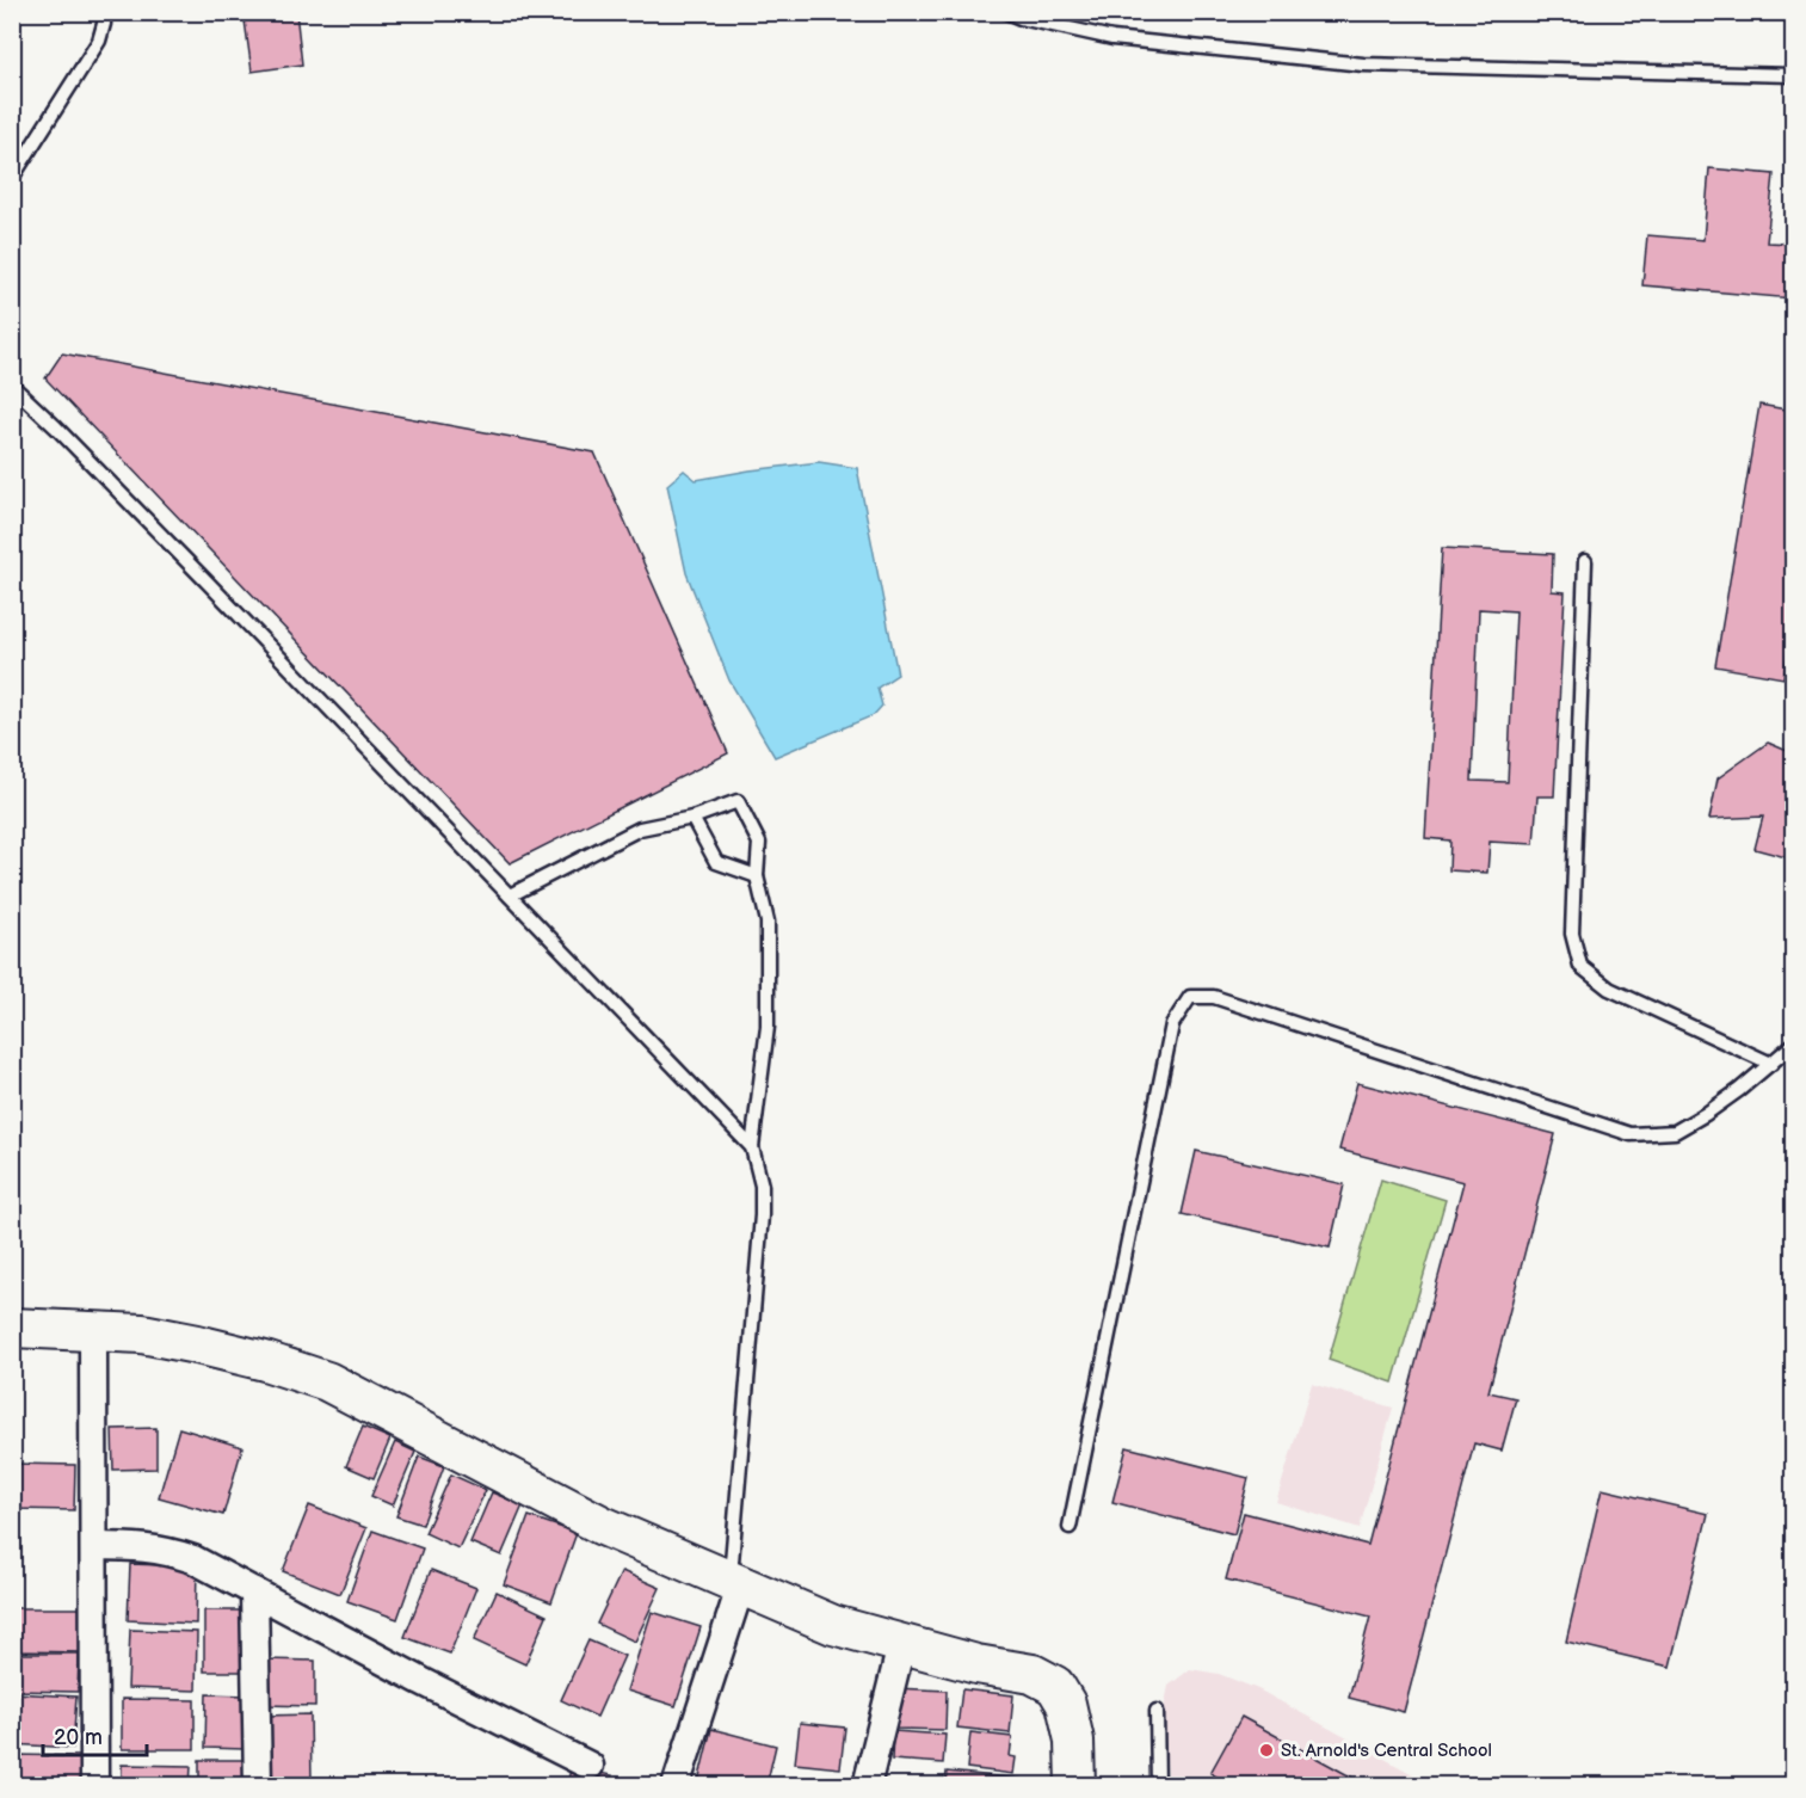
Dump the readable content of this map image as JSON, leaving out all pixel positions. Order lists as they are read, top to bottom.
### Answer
{
  "places": ["St. Arnold's Central School"],
  "scale_bar": "20 m"
}
